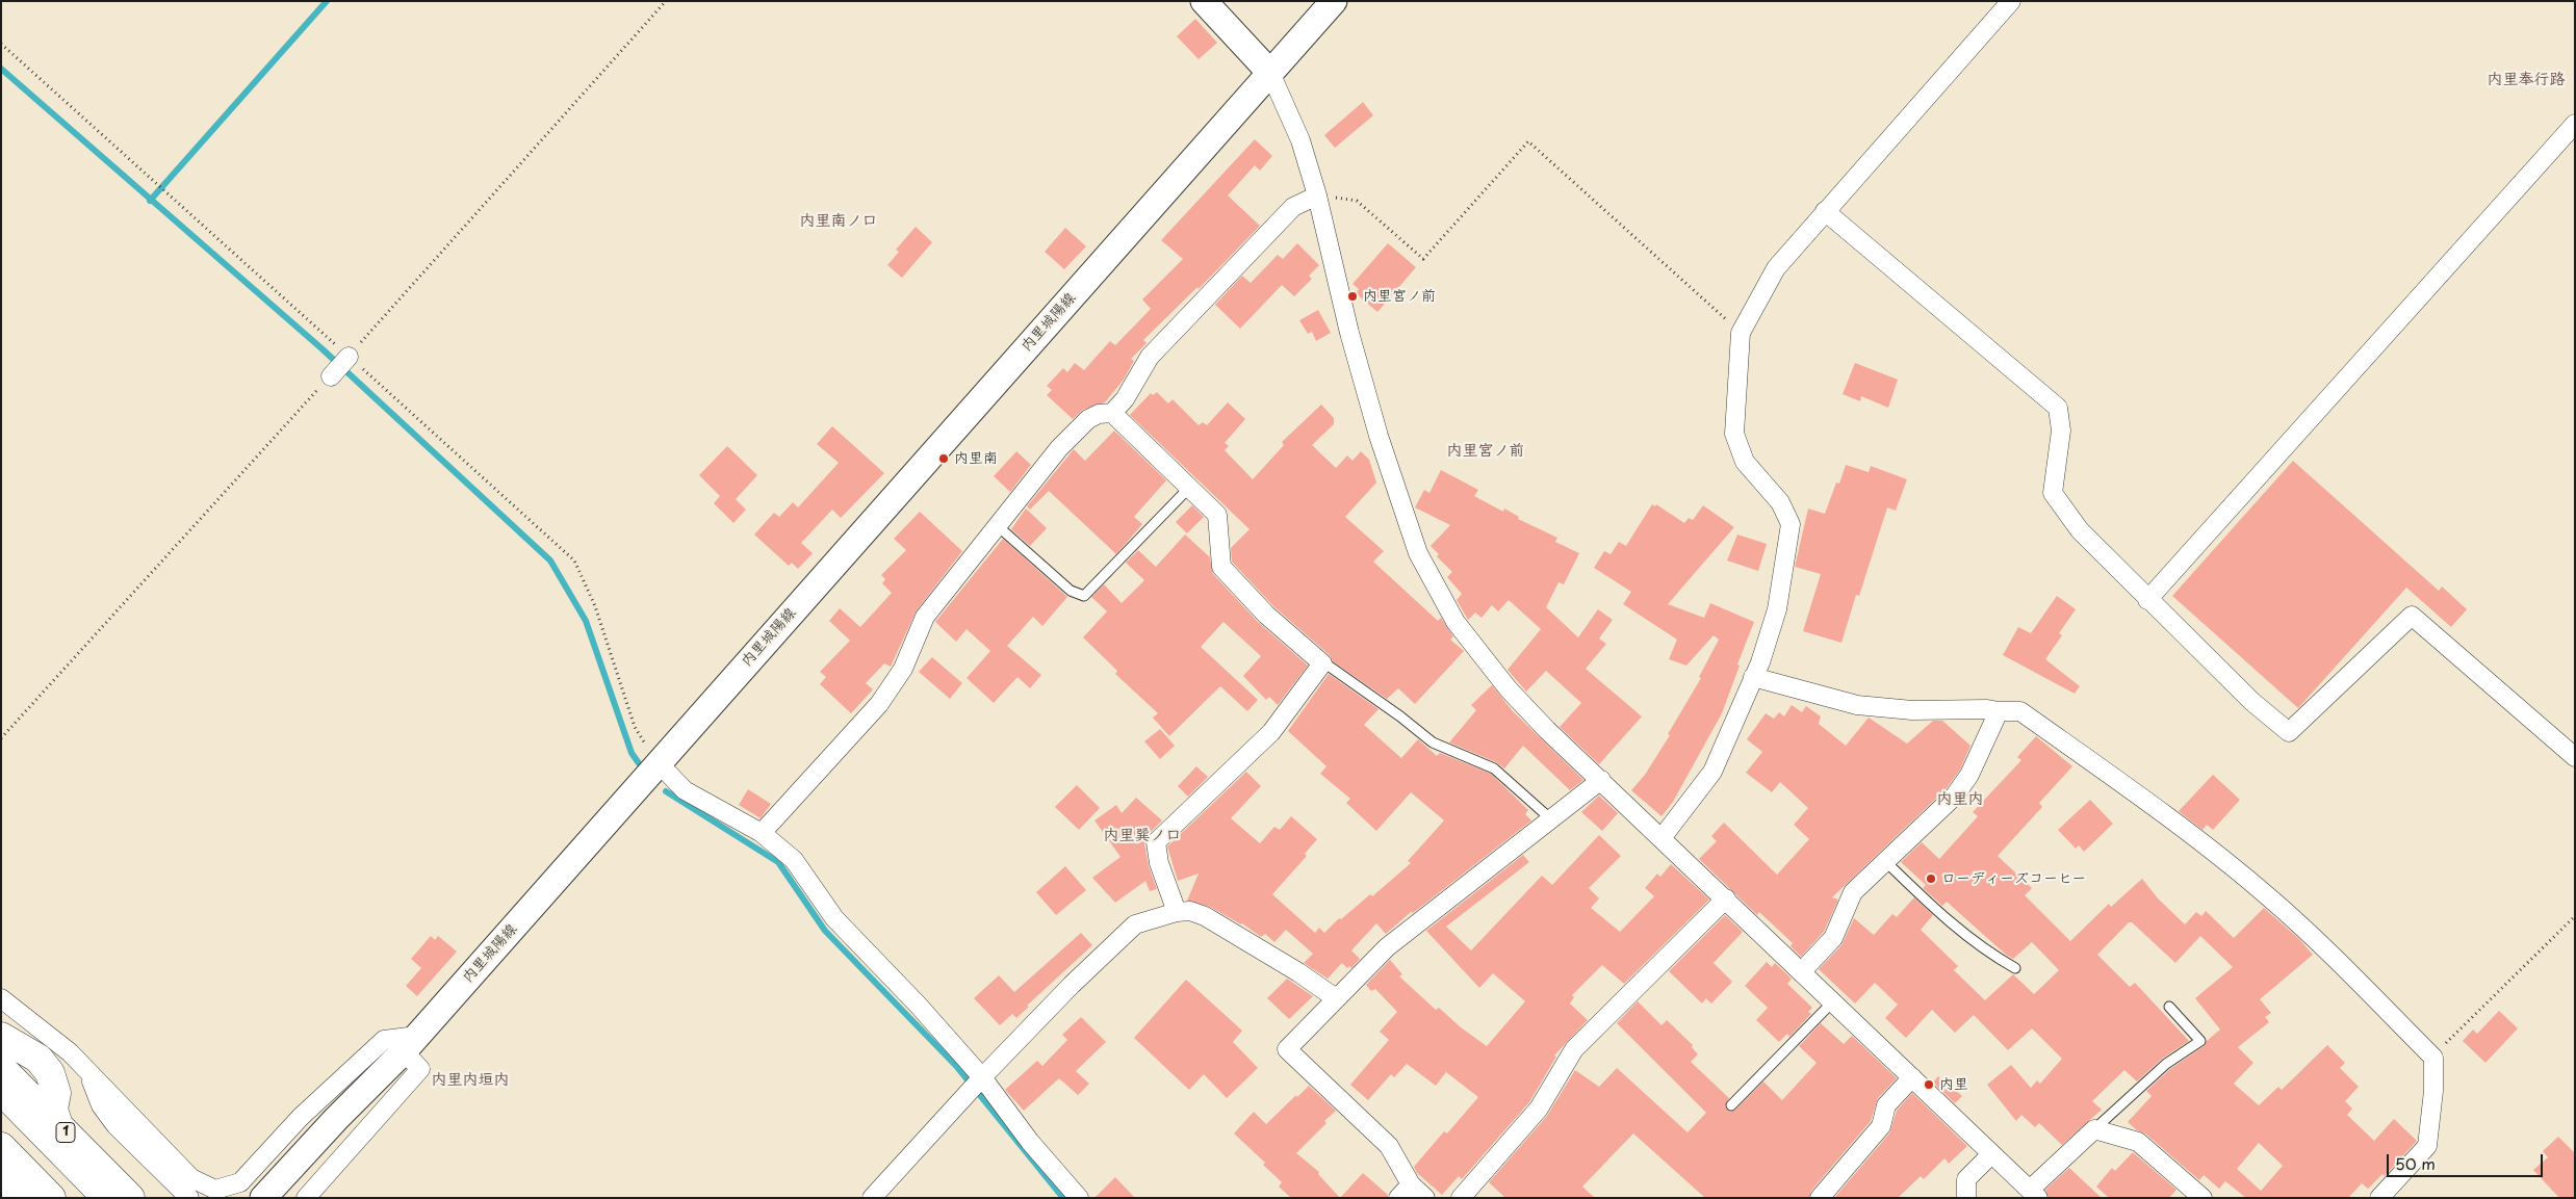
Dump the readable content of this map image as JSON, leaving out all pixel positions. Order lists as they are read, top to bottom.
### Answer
{
  "streets": {
    "highway": ["1"],
    "main road": ["内里城陽線"]
  },
  "districts": [
    "内里奉行路",
    "内里南ノ口",
    "内里宮ノ前",
    "内里内",
    "内里巽ノ口",
    "内里内垣内"
  ],
  "places": [
    "内里宮ノ前",
    "内里南",
    "ローディーズコーヒー",
    "内里"
  ],
  "scale_bar": "50 m"
}
